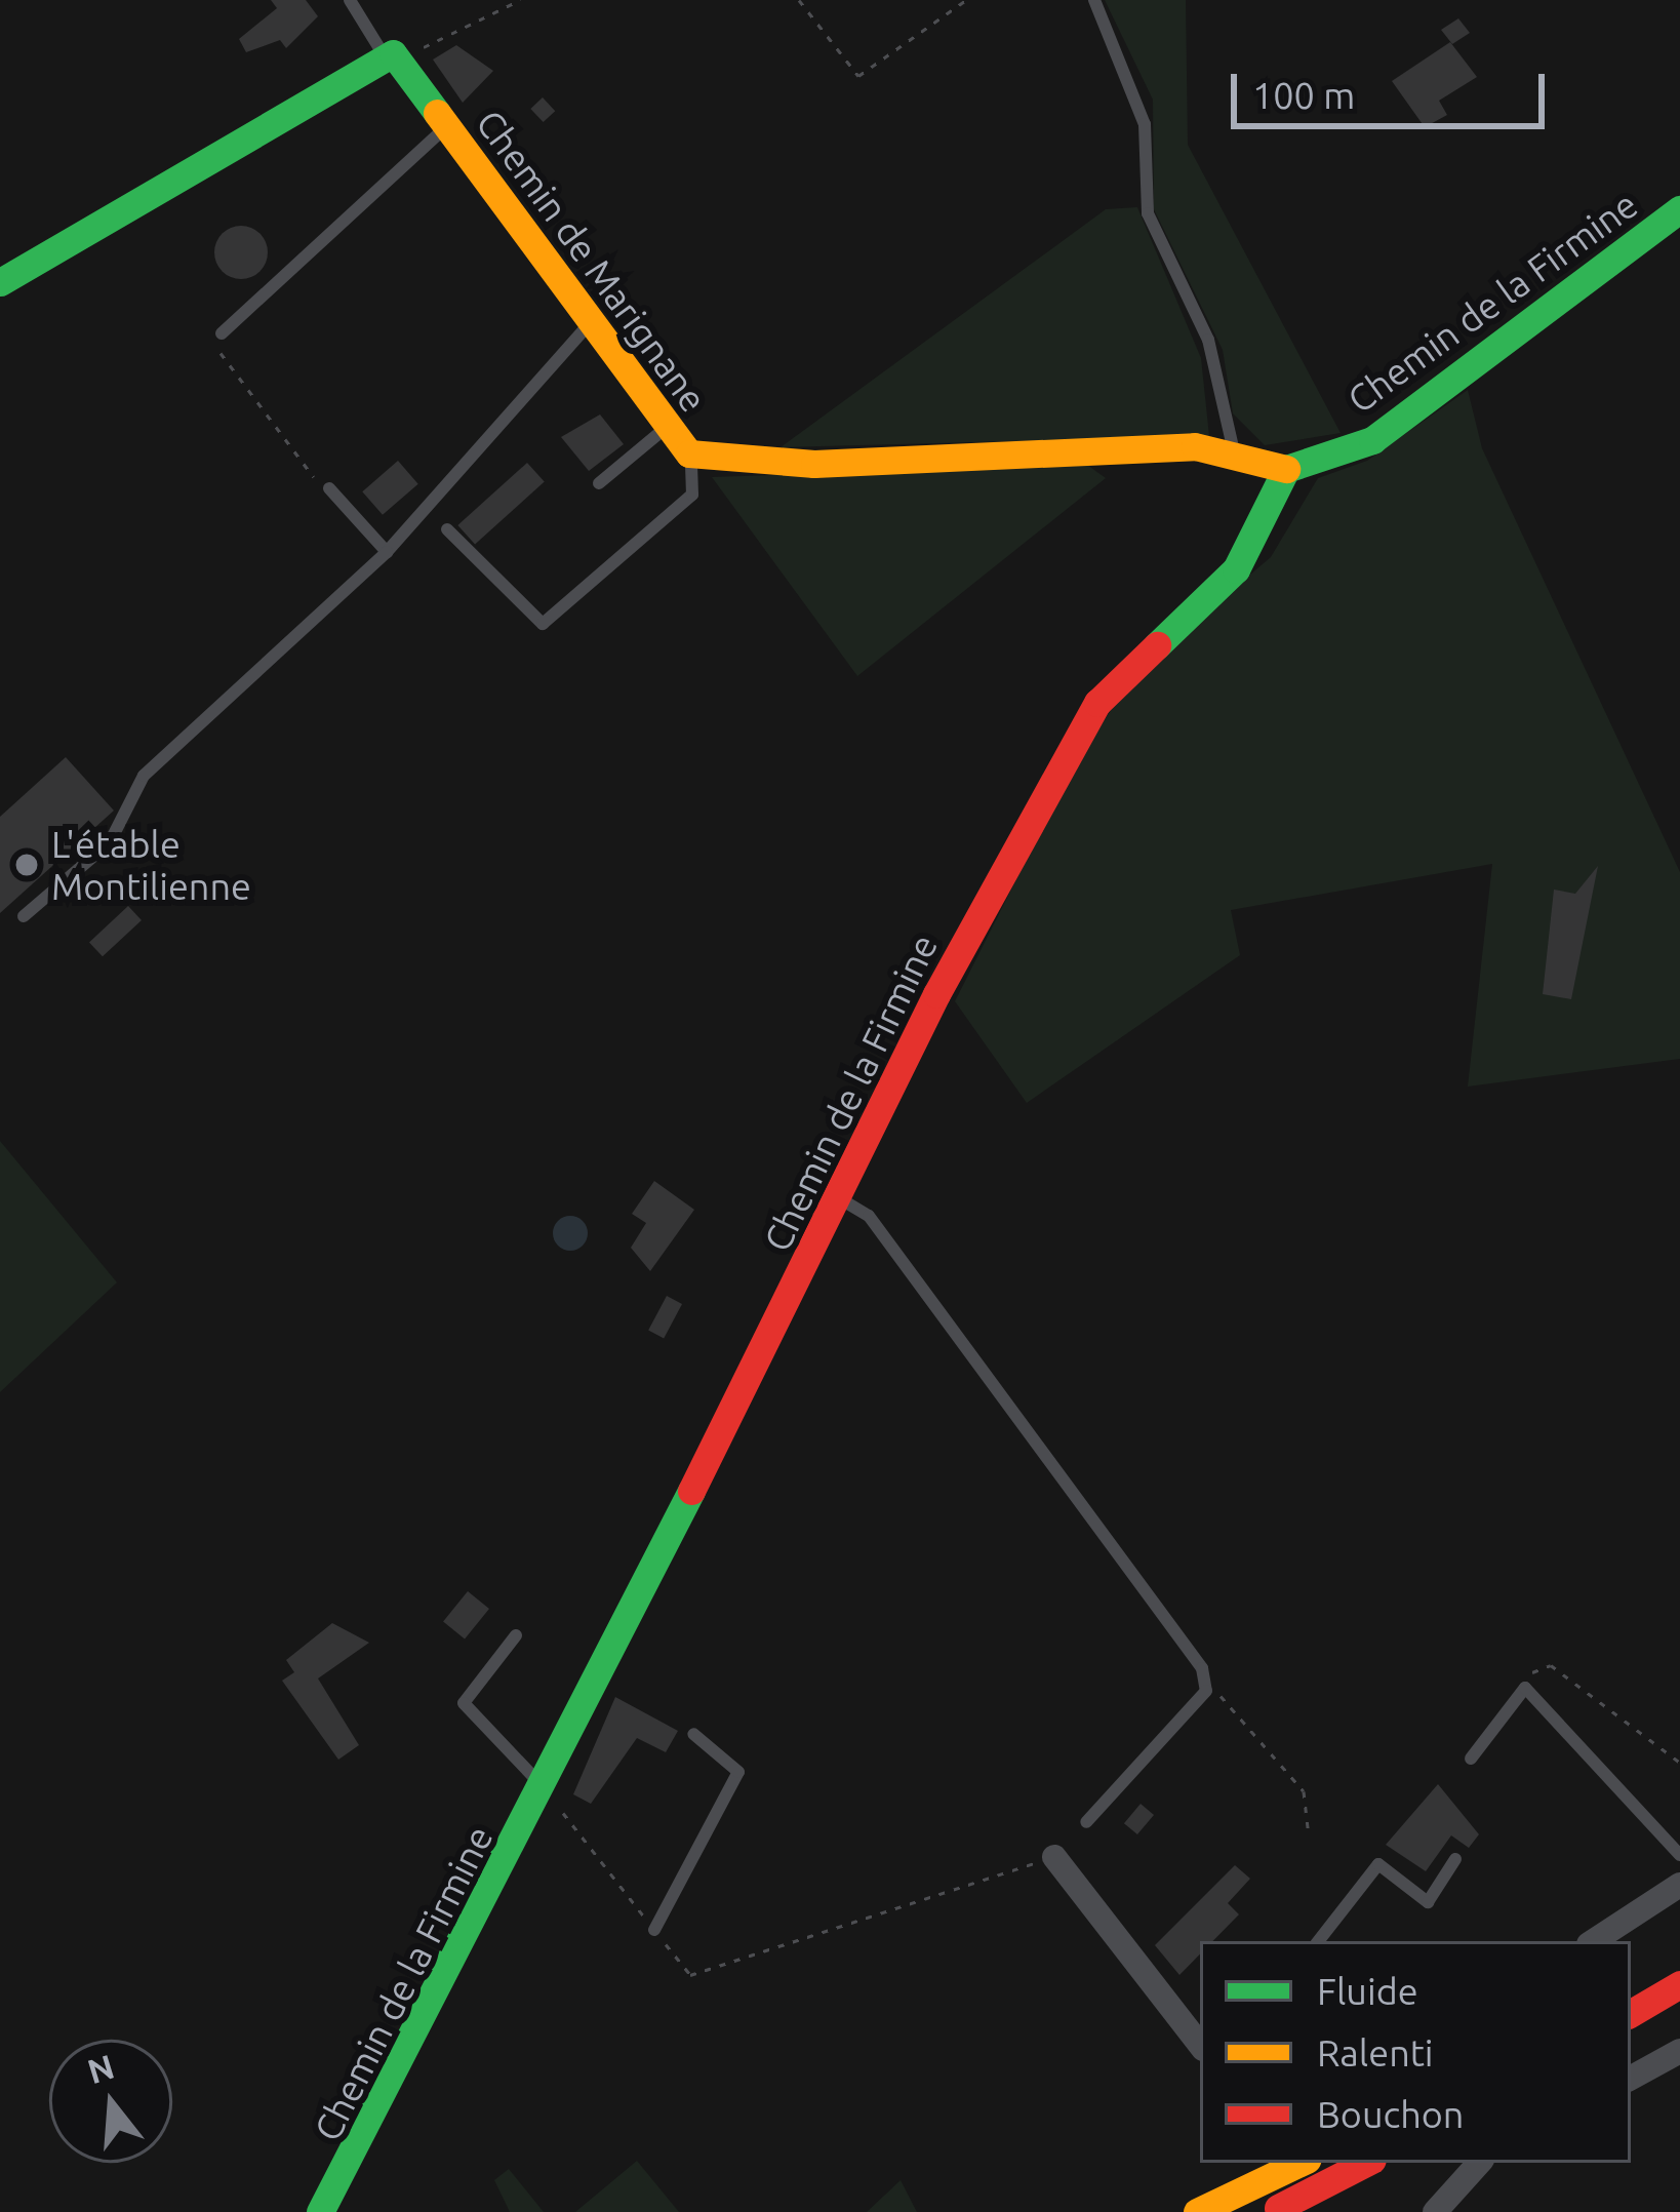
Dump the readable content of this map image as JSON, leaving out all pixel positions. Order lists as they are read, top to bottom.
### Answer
{
  "streets": {
    "main road": ["Chemin de Marignane", "Chemin de la Firmine"]
  },
  "crossings": [
    ["Chemin de Marignane", "Chemin de la Firmine"]
  ],
  "places": ["L'étable Montilienne"],
  "legend": ["Fluide", "Ralenti", "Bouchon"],
  "scale_bar": "100 m",
  "north": "top"
}
